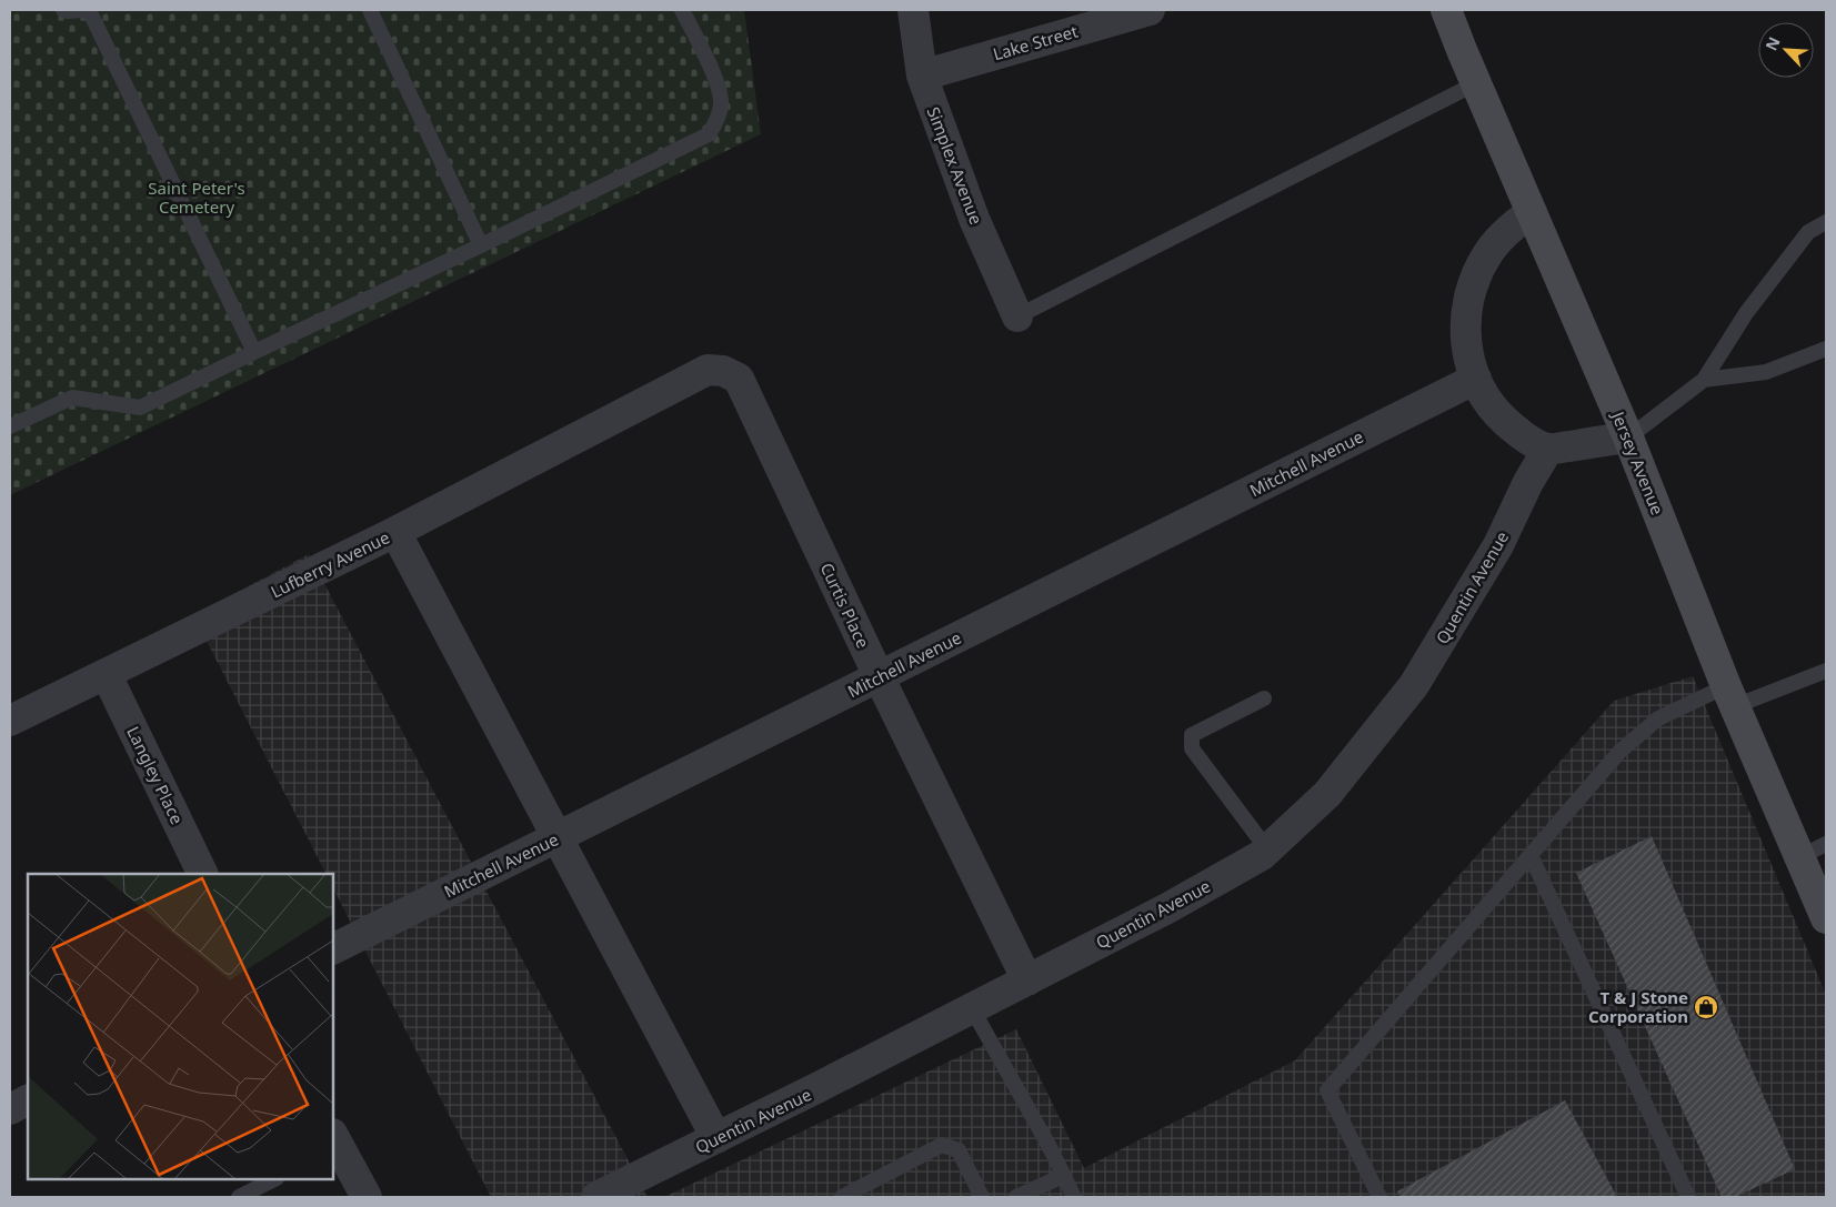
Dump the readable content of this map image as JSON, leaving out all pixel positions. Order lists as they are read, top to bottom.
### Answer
{
  "streets": {
    "street": [
      "Lake Street",
      "Simplex Avenue",
      "Mitchell Avenue",
      "Jersey Avenue",
      "Lufberry Avenue",
      "Quentin Avenue",
      "Curtis Place",
      "Langley Place"
    ]
  },
  "crossings": [
    ["Lake Street", "Simplex Avenue"],
    ["Mitchell Avenue", "Curtis Place"],
    ["Lufberry Avenue", "Curtis Place"],
    ["Lufberry Avenue", "Langley Place"],
    ["Quentin Avenue", "Curtis Place"]
  ],
  "parks": ["Saint Peter's Cemetery"],
  "places": {
    "shop": ["T & J Stone Corporation"]
  },
  "north": "top left"
}
